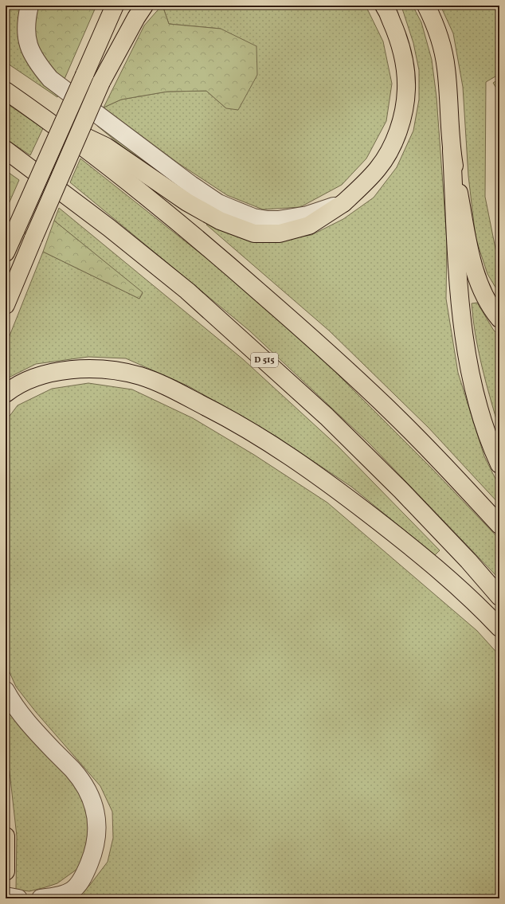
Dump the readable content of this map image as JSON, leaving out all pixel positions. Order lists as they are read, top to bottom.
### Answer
{
  "streets": {
    "main road": ["D 515"]
  }
}
